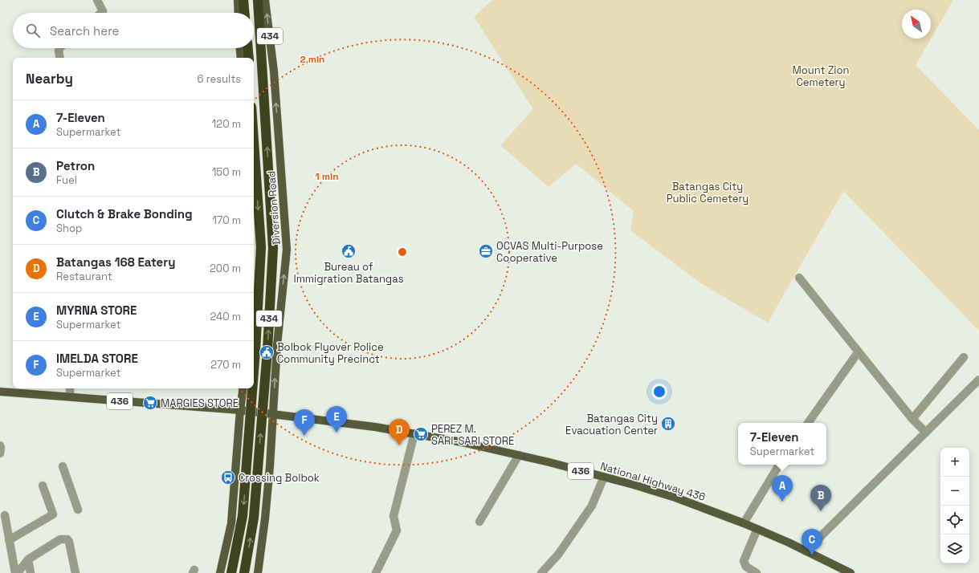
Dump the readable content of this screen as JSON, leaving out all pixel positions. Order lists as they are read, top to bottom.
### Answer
{
  "streets": {
    "highway": ["434"],
    "main road": ["Diversion Road", "436", "National Highway 436"]
  },
  "crossings": [
    ["434", "Diversion Road"],
    ["434", "National Highway 436"],
    ["Diversion Road", "National Highway 436"]
  ],
  "one_way": ["Diversion Road"],
  "parks": ["Mount Zion Cemetery", "Batangas City Public Cemetery"],
  "places": {
    "public building": ["Bureau of Immigration Batangas", "Bolbok Flyover Police Community Precinct"],
    "office": ["OCVAS Multi-Purpose Cooperative"],
    "supermarket": ["MARGIES STORE", "PEREZ M. SARI-SARI STORE"],
    "building": ["Batangas City Evacuation Center"],
    "bus stop": ["Crossing Bolbok"]
  },
  "north": "top left",
  "page": {
    "search": "Search here",
    "heading": ["Nearby", "6 results"],
    "list": [
      {
        "mark": "A",
        "name": "7-Eleven",
        "note": "Supermarket",
        "value": "120 m"
      },
      {
        "mark": "B",
        "name": "Petron",
        "note": "Fuel",
        "value": "150 m"
      },
      {
        "mark": "C",
        "name": "Clutch & Brake Bonding",
        "note": "Shop",
        "value": "170 m"
      },
      {
        "mark": "D",
        "name": "Batangas 168 Eatery",
        "note": "Restaurant",
        "value": "200 m"
      },
      {
        "mark": "E",
        "name": "MYRNA STORE",
        "note": "Supermarket",
        "value": "240 m"
      },
      {
        "mark": "F",
        "name": "IMELDA STORE",
        "note": "Supermarket",
        "value": "270 m"
      }
    ],
    "pins": [
      "E",
      "F",
      "D",
      "A",
      "B",
      "C"
    ],
    "popup": ["7-Eleven", "Supermarket"],
    "map_buttons": ["+", "−"]
  },
  "rings": ["2 min", "1 min"]
}
